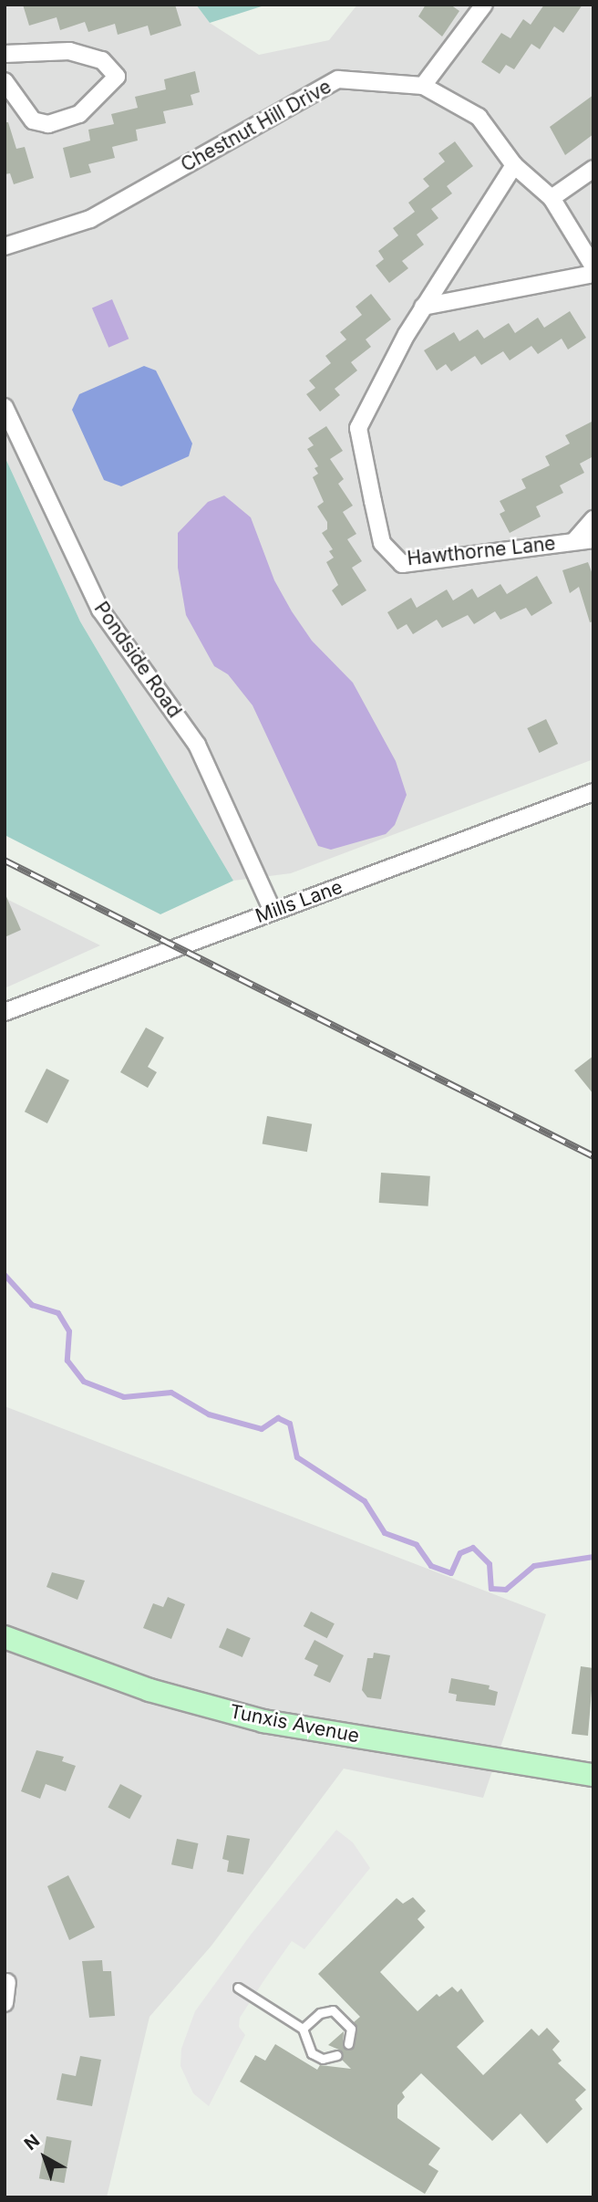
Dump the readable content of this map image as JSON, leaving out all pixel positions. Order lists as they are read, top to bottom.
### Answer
{
  "streets": {
    "main road": ["Tunxis Avenue"],
    "street": [
      "Chestnut Hill Drive",
      "Hawthorne Lane",
      "Pondside Road",
      "Mills Lane"
    ]
  },
  "crossings": [
    ["Chestnut Hill Drive", "Hawthorne Lane"],
    ["Pondside Road", "Mills Lane"]
  ],
  "north": "top left"
}
